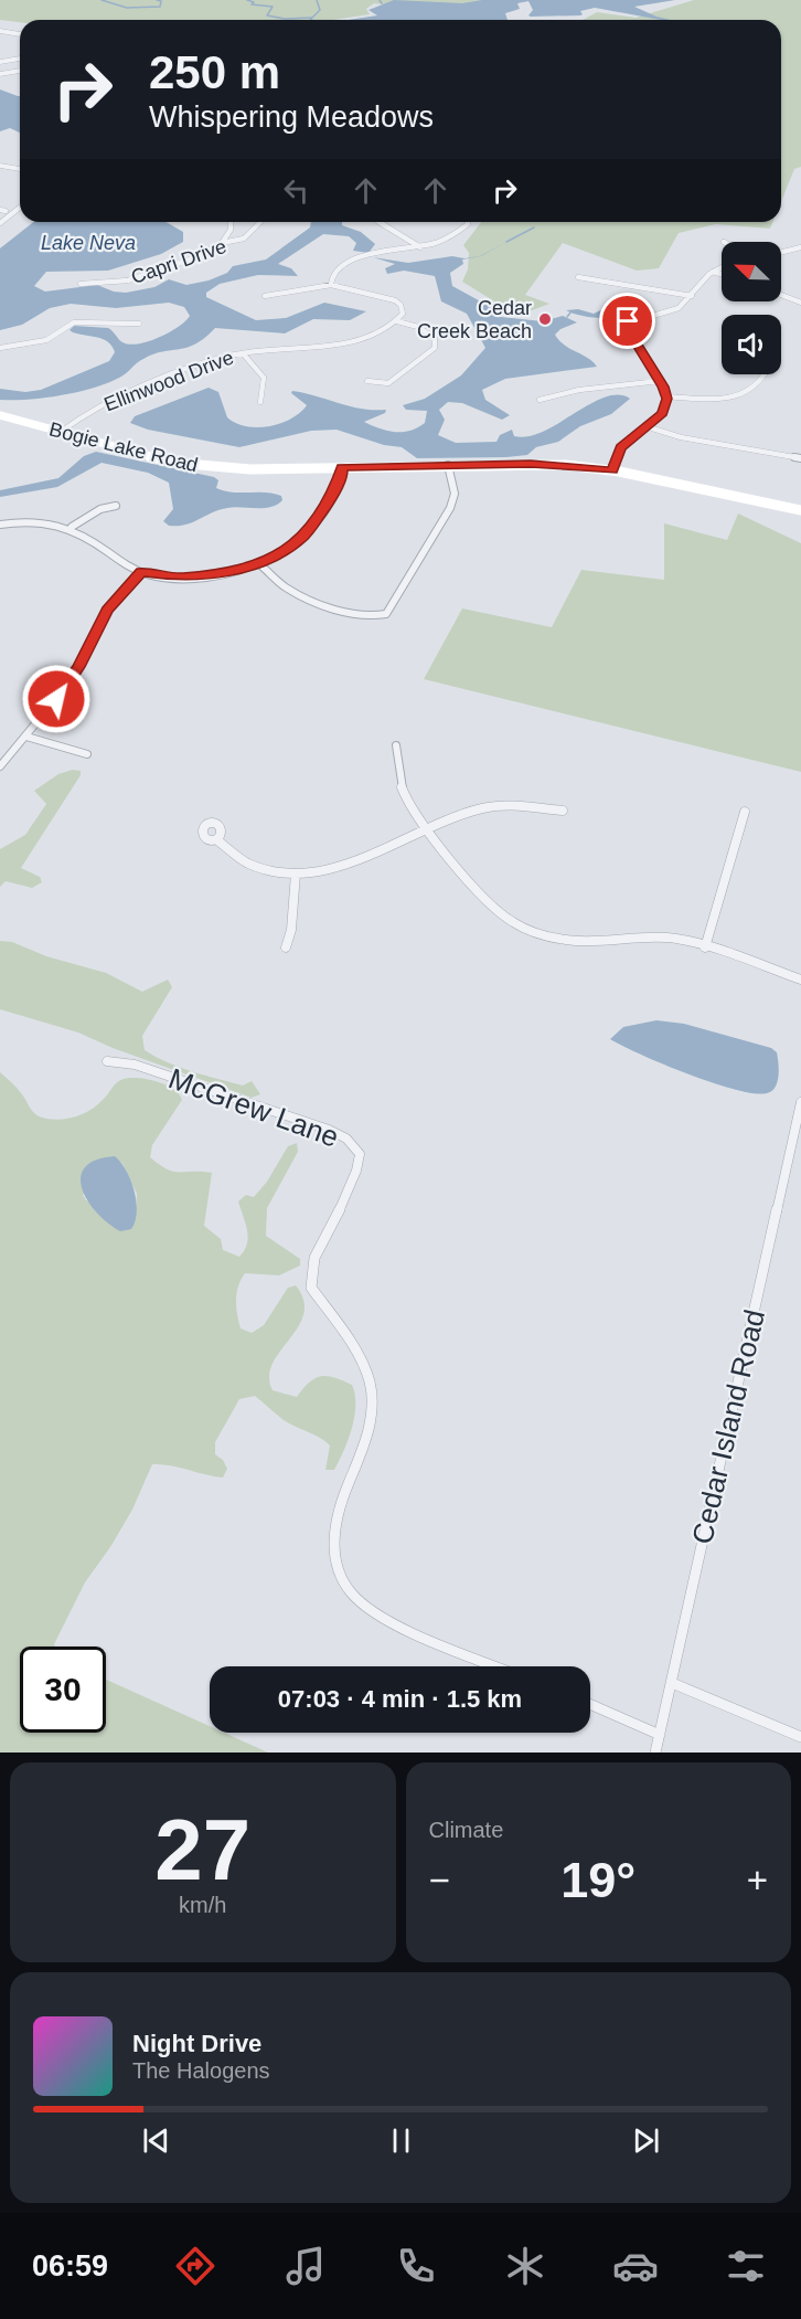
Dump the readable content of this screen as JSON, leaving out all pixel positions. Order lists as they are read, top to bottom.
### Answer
{
  "streets": {
    "main road": ["Bogie Lake Road"],
    "street": [
      "Capri Drive",
      "Ellinwood Drive",
      "McGrew Lane",
      "Cedar Island Road"
    ]
  },
  "crossings": [
    ["Ellinwood Drive", "Bogie Lake Road"]
  ],
  "water": ["Lake Neva"],
  "places": ["Cedar Creek Beach"],
  "north": "top left",
  "page": {
    "turn": ["250 m", "Whispering Meadows"],
    "limit": "30",
    "trip": "07:03 · 4 min · 1.5 km",
    "tile": [
      ["27", "km/h"],
      "Climate"
    ],
    "heat": ["−", "19°", "+"],
    "song": ["Night Drive", "The Halogens"],
    "tabs": "06:59"
  }
}
